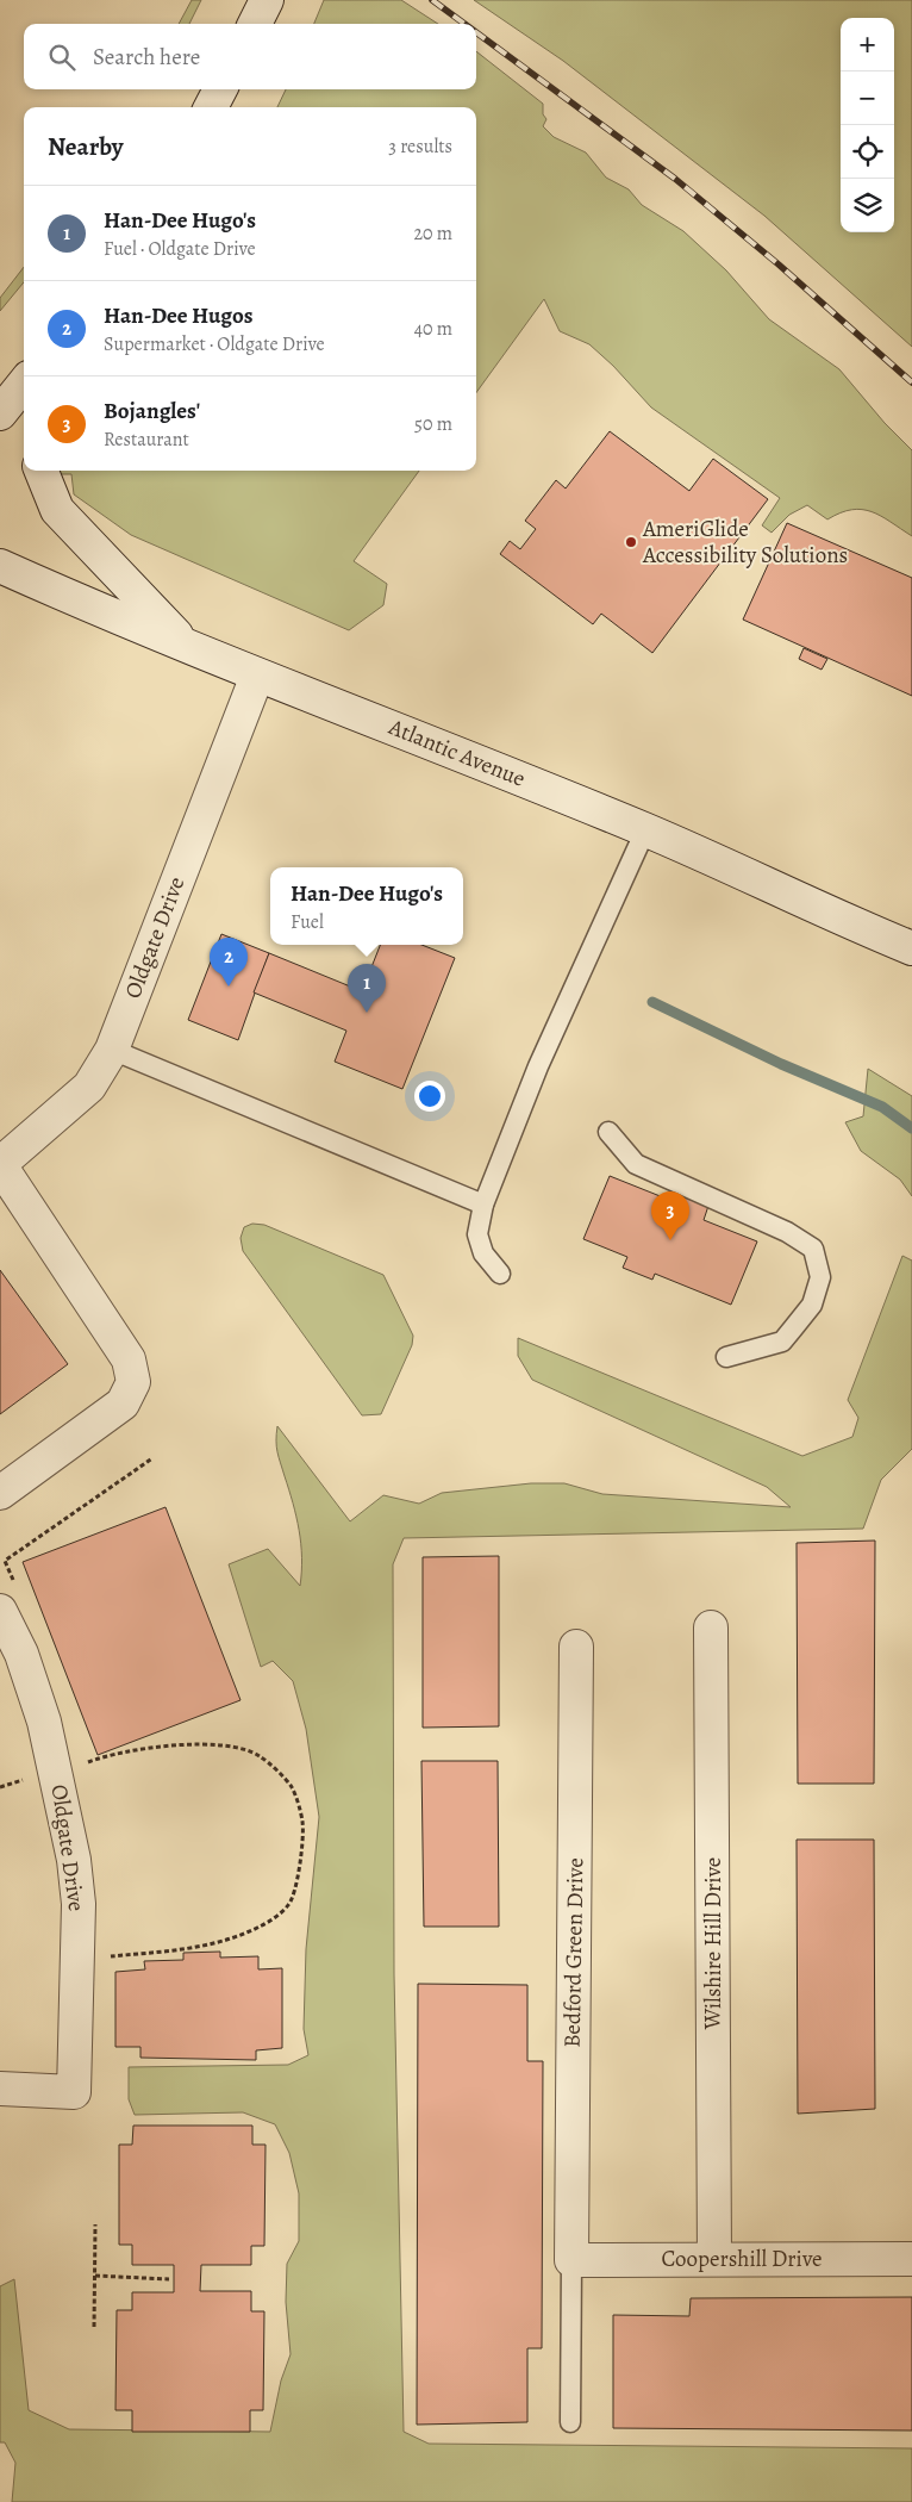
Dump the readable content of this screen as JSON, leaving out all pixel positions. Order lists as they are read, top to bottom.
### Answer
{
  "streets": {
    "street": [
      "Atlantic Avenue",
      "Oldgate Drive",
      "Wilshire Hill Drive",
      "Bedford Green Drive",
      "Coopershill Drive"
    ]
  },
  "crossings": [
    ["Atlantic Avenue", "Oldgate Drive"],
    ["Wilshire Hill Drive", "Coopershill Drive"],
    ["Bedford Green Drive", "Coopershill Drive"]
  ],
  "places": ["AmeriGlide Accessibility Solutions"],
  "page": {
    "map_buttons": ["+", "−"],
    "search": "Search here",
    "heading": ["Nearby", "3 results"],
    "list": [
      {
        "mark": "1",
        "name": "Han-Dee Hugo's",
        "note": "Fuel · Oldgate Drive",
        "value": "20 m"
      },
      {
        "mark": "2",
        "name": "Han-Dee Hugos",
        "note": "Supermarket · Oldgate Drive",
        "value": "40 m"
      },
      {
        "mark": "3",
        "name": "Bojangles'",
        "note": "Restaurant",
        "value": "50 m"
      }
    ],
    "popup": ["Han-Dee Hugo's", "Fuel"],
    "pins": ["2", "1", "3"]
  }
}
